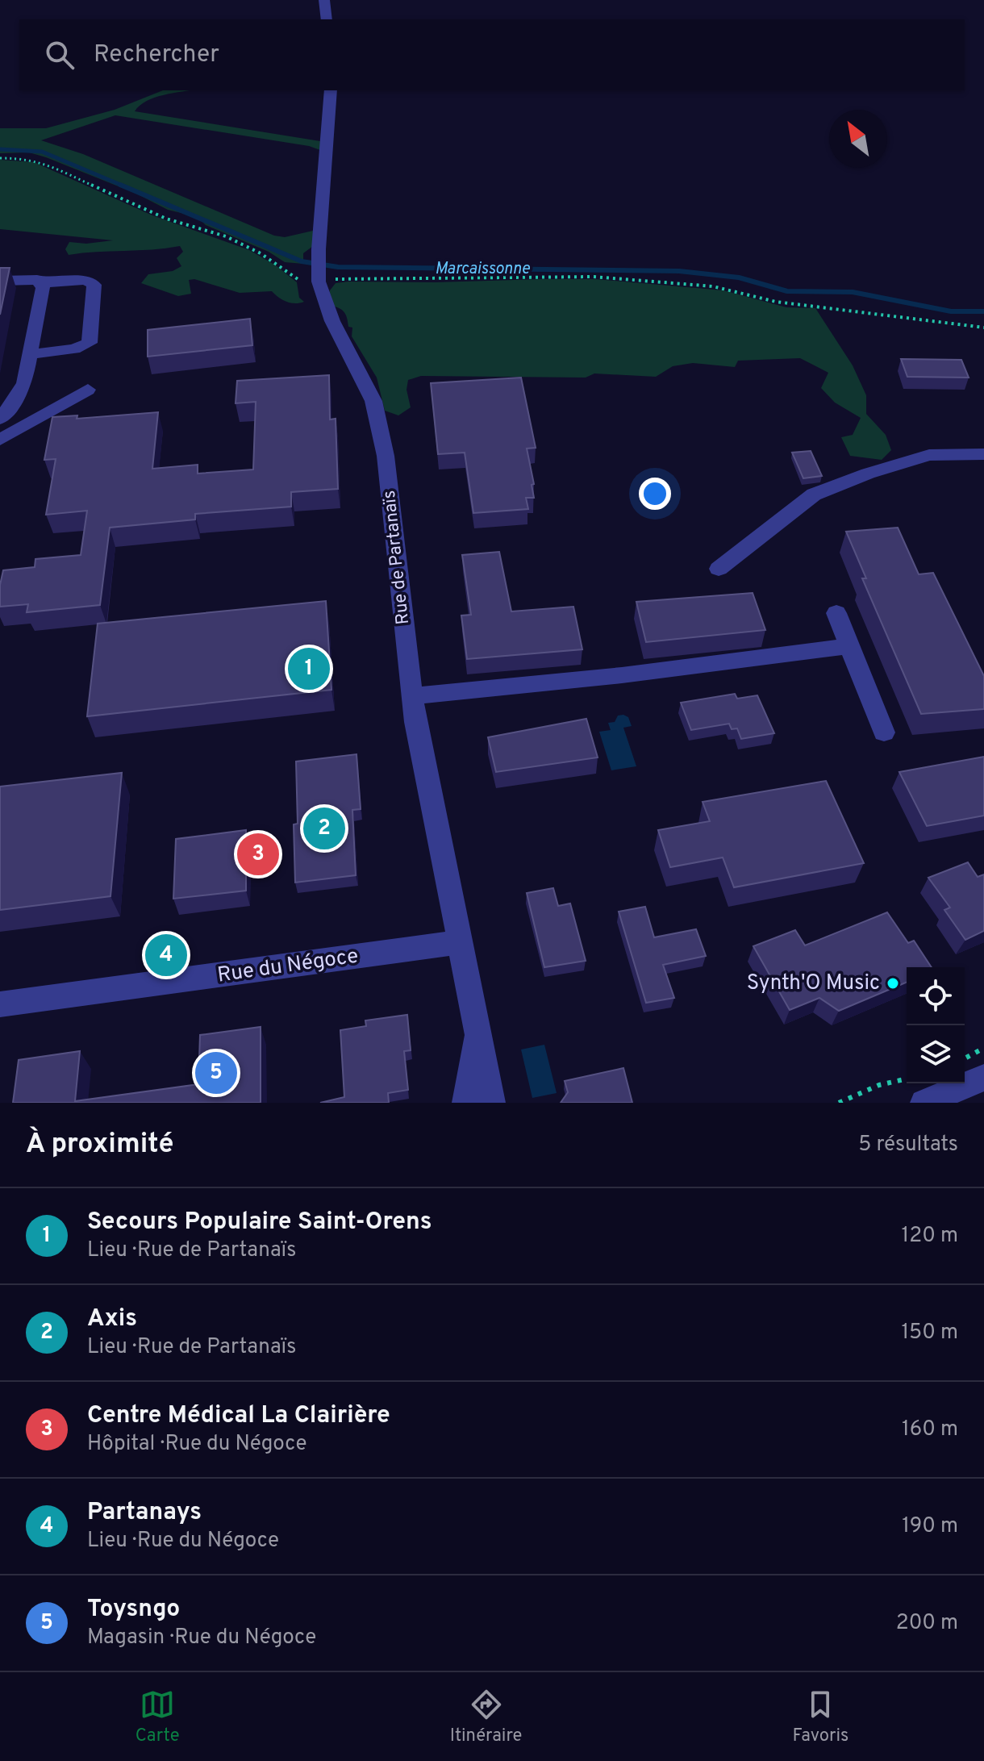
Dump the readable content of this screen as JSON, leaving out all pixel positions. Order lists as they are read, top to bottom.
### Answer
{
  "streets": {
    "street": ["Rue de Partanaïs", "Rue du Négoce"]
  },
  "crossings": [
    ["Rue de Partanaïs", "Rue du Négoce"]
  ],
  "water": ["Marcaissonne"],
  "places": ["Synth'O Music"],
  "north": "top left",
  "page": {
    "search": "Rechercher",
    "pins": [
      "1",
      "2",
      "3",
      "4",
      "5"
    ],
    "heading": ["À proximité", "5 résultats"],
    "list": [
      {
        "mark": "1",
        "name": "Secours Populaire Saint-Orens",
        "note": "Lieu · Rue de Partanaïs",
        "value": "120 m"
      },
      {
        "mark": "2",
        "name": "Axis",
        "note": "Lieu · Rue de Partanaïs",
        "value": "150 m"
      },
      {
        "mark": "3",
        "name": "Centre Médical La Clairière",
        "note": "Hôpital · Rue du Négoce",
        "value": "160 m"
      },
      {
        "mark": "4",
        "name": "Partanays",
        "note": "Lieu · Rue du Négoce",
        "value": "190 m"
      },
      {
        "mark": "5",
        "name": "Toysngo",
        "note": "Magasin · Rue du Négoce",
        "value": "200 m"
      }
    ],
    "nav": ["Carte", "Itinéraire", "Favoris"]
  }
}
